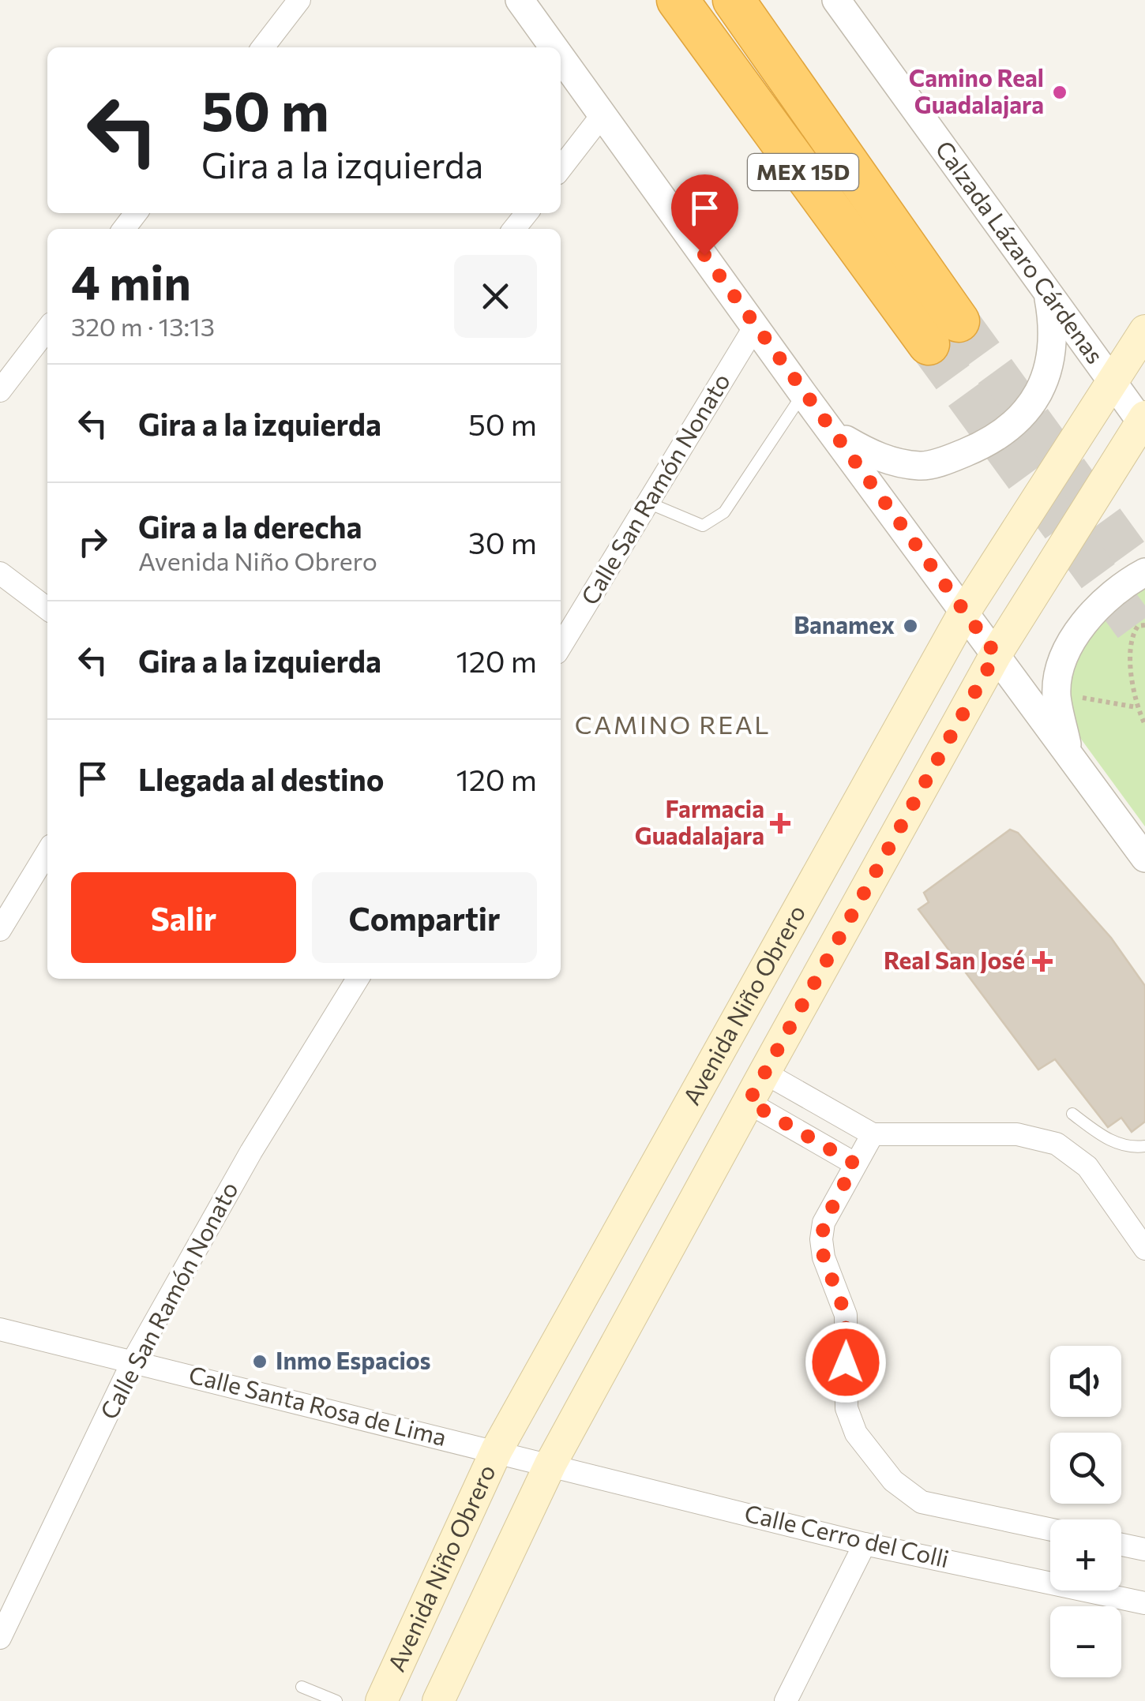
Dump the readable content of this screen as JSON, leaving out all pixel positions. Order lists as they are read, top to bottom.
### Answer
{
  "streets": {
    "highway": ["MEX 15D"],
    "main road": ["Avenida Niño Obrero"],
    "street": [
      "Calzada Lázaro Cárdenas",
      "Calle San Ramón Nonato",
      "Calle Santa Rosa de Lima",
      "Calle Cerro del Colli"
    ]
  },
  "crossings": [
    ["Calzada Lázaro Cárdenas", "Avenida Niño Obrero"],
    ["Calle San Ramón Nonato", "Calle Santa Rosa de Lima"],
    ["Avenida Niño Obrero", "Calle Santa Rosa de Lima"],
    ["Calle Santa Rosa de Lima", "Calle Cerro del Colli"]
  ],
  "districts": ["CAMINO REAL"],
  "places": {
    "other": ["Camino Real Guadalajara", "Banamex", "Inmo Espacios"],
    "health": ["Farmacia Guadalajara", "Real San José"]
  },
  "page": {
    "turn": ["50 m", "Gira a la izquierda"],
    "heading": ["4 min", "320 m · 13:13"],
    "list": [
      {
        "name": "Gira a la izquierda",
        "value": "50 m"
      },
      {
        "name": "Gira a la derecha",
        "note": "Avenida Niño Obrero",
        "value": "30 m"
      },
      {
        "name": "Gira a la izquierda",
        "value": "120 m"
      },
      {
        "name": "Llegada al destino",
        "value": "120 m"
      }
    ],
    "buttons": ["Salir", "Compartir"],
    "map_buttons": ["+", "−"]
  }
}
